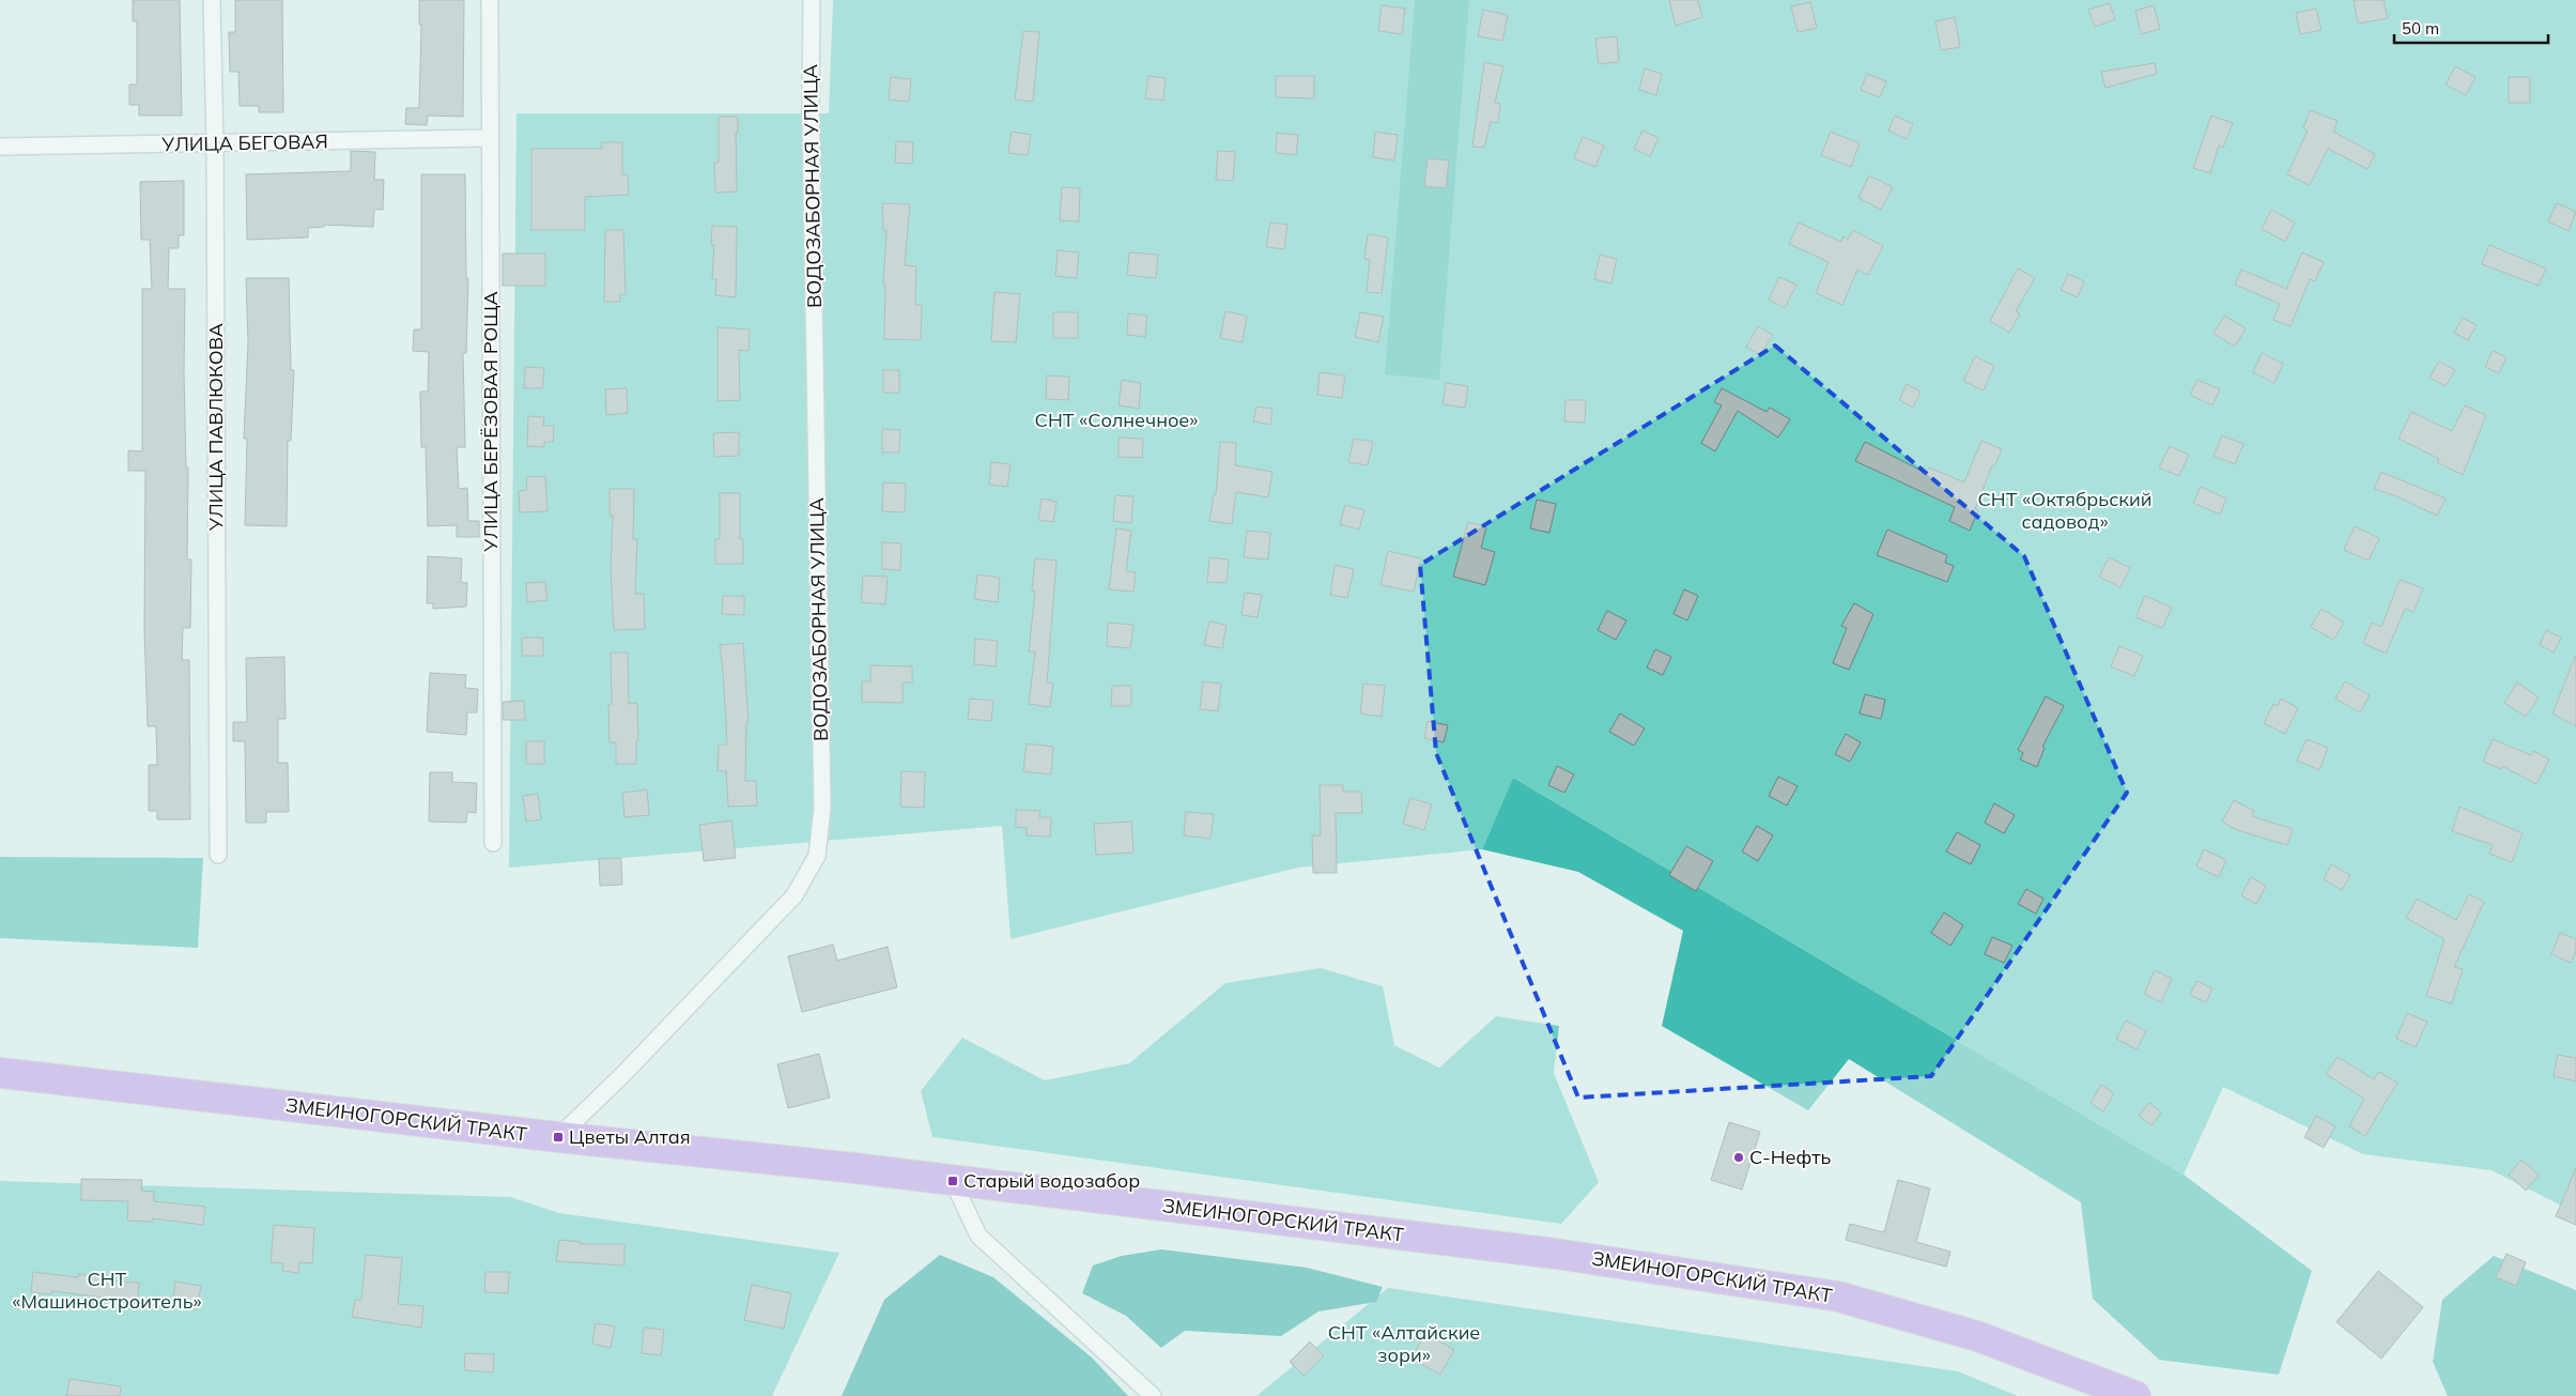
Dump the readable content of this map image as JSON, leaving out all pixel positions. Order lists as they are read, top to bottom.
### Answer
{
  "streets": {
    "highway": ["ЗМЕИНОГОРСКИЙ ТРАКТ"],
    "street": [
      "УЛИЦА БЕГОВАЯ",
      "ВОДОЗАБОРНАЯ УЛИЦА",
      "УЛИЦА БЕРЁЗОВАЯ РОЩА",
      "УЛИЦА ПАВЛЮКОВА"
    ]
  },
  "crossings": [
    ["УЛИЦА БЕГОВАЯ", "УЛИЦА БЕРЁЗОВАЯ РОЩА"],
    ["УЛИЦА БЕГОВАЯ", "УЛИЦА ПАВЛЮКОВА"],
    ["ВОДОЗАБОРНАЯ УЛИЦА", "ЗМЕИНОГОРСКИЙ ТРАКТ"]
  ],
  "parks": [
    "СНТ «Солнечное»",
    "СНТ «Октябрьский садовод»",
    "СНТ «Машиностроитель»",
    "СНТ «Алтайские зори»"
  ],
  "places": {
    "transit": ["Цветы Алтая", "Старый водозабор"],
    "other": ["С-Нефть"]
  },
  "scale_bar": "50 m"
}
